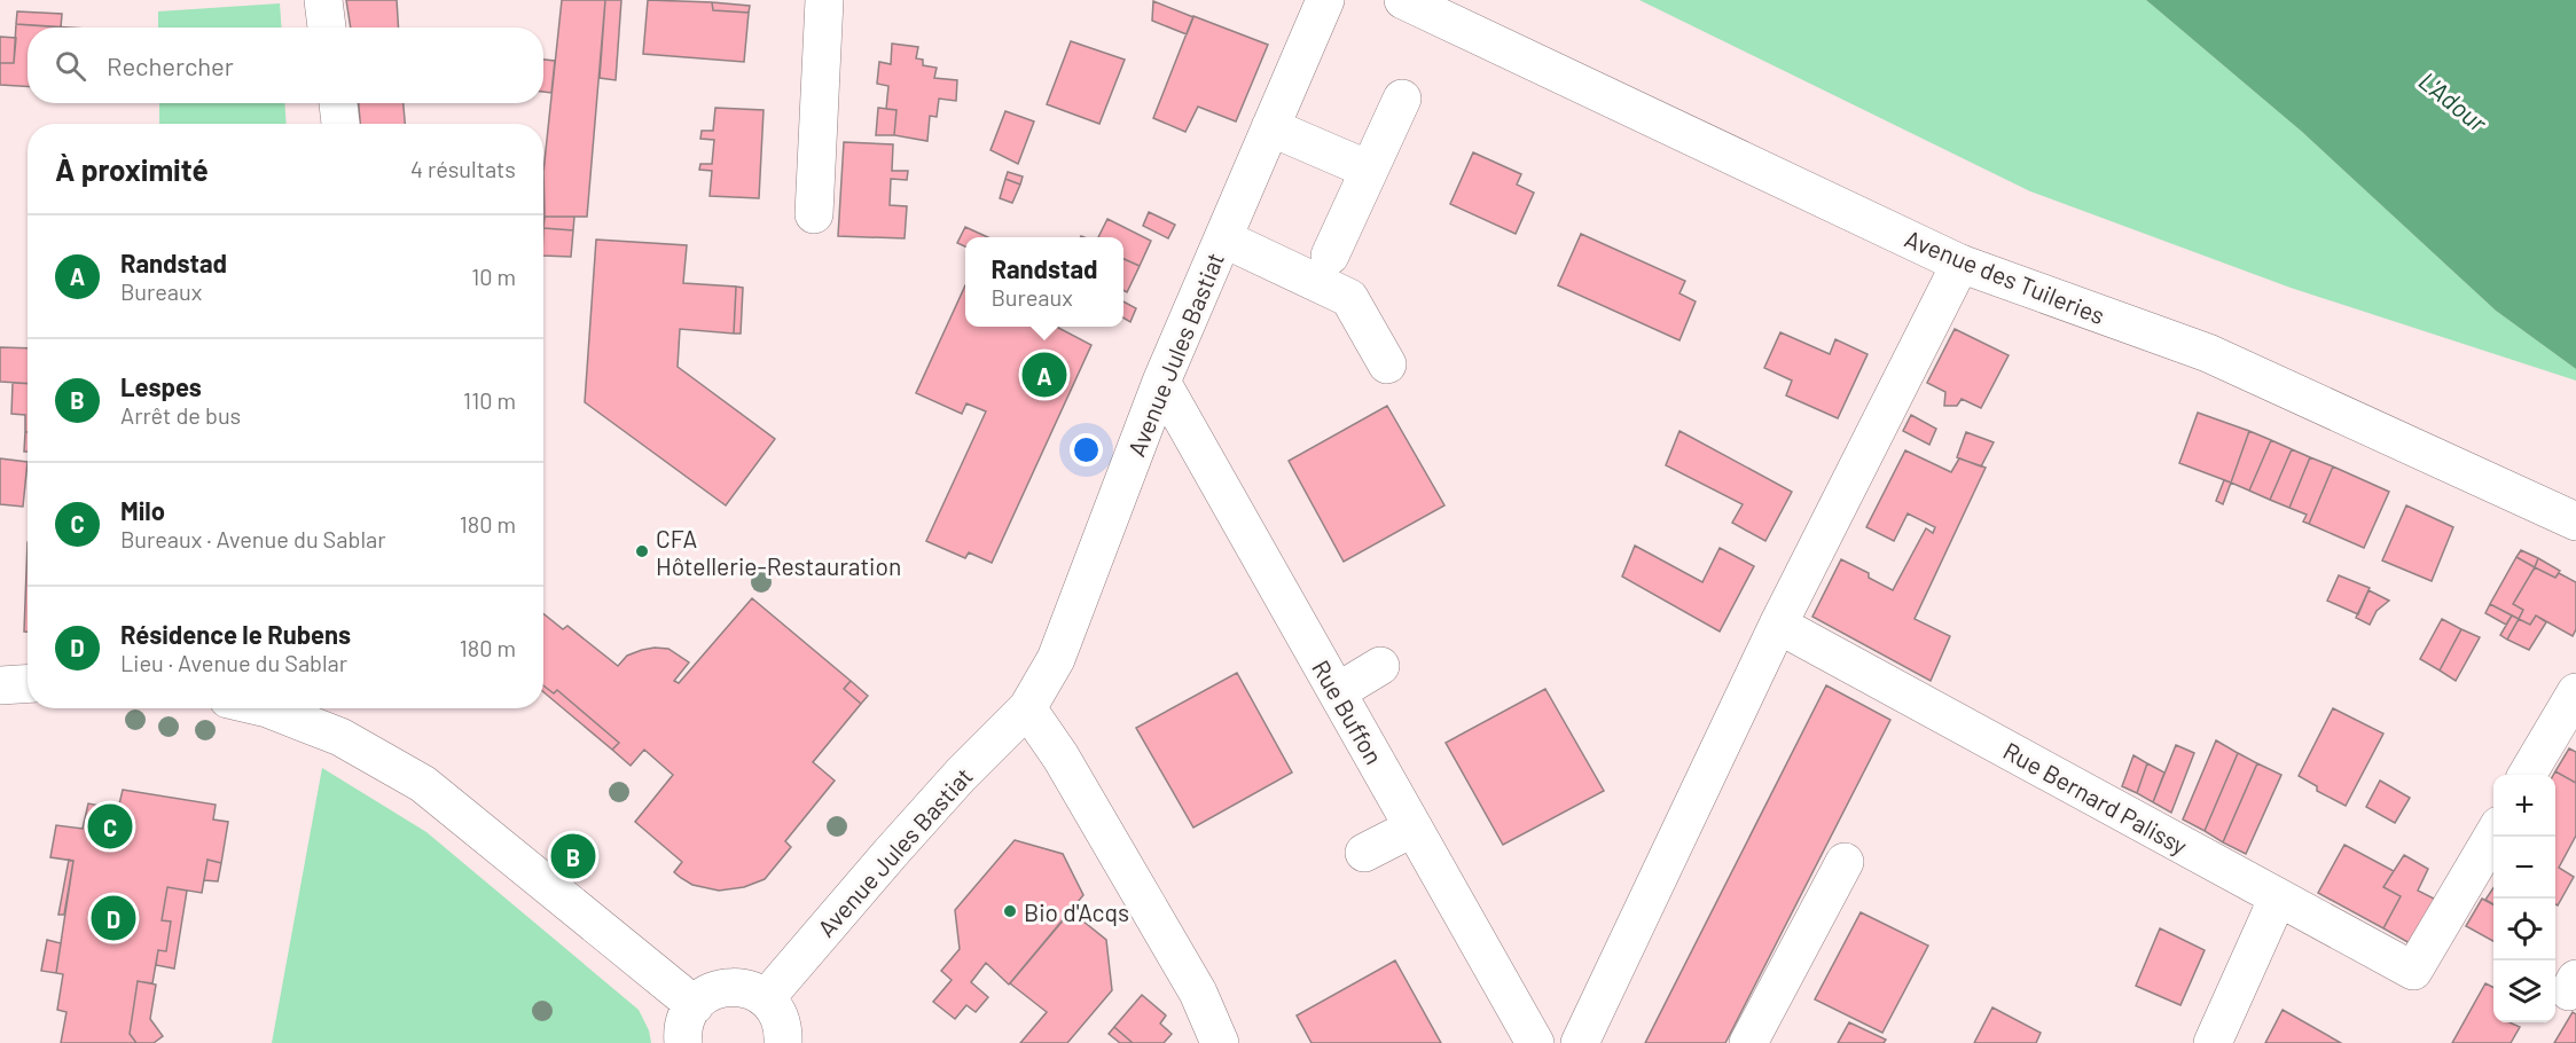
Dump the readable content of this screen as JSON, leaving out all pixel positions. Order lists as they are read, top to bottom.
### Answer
{
  "streets": {
    "street": [
      "Avenue des Tuileries",
      "Avenue Jules Bastiat",
      "Rue Buffon",
      "Rue Bernard Palissy"
    ]
  },
  "crossings": [
    ["Avenue Jules Bastiat", "Rue Buffon"]
  ],
  "water": ["L'Adour"],
  "places": ["CFA Hôtellerie-Restauration", "Bio d'Acqs"],
  "page": {
    "search": "Rechercher",
    "heading": ["À proximité", "4 résultats"],
    "list": [
      {
        "mark": "A",
        "name": "Randstad",
        "note": "Bureaux",
        "value": "10 m"
      },
      {
        "mark": "B",
        "name": "Lespes",
        "note": "Arrêt de bus",
        "value": "110 m"
      },
      {
        "mark": "C",
        "name": "Milo",
        "note": "Bureaux · Avenue du Sablar",
        "value": "180 m"
      },
      {
        "mark": "D",
        "name": "Résidence le Rubens",
        "note": "Lieu · Avenue du Sablar",
        "value": "180 m"
      }
    ],
    "popup": ["Randstad", "Bureaux"],
    "pins": [
      "A",
      "C",
      "B",
      "D"
    ],
    "map_buttons": ["+", "−"]
  }
}
